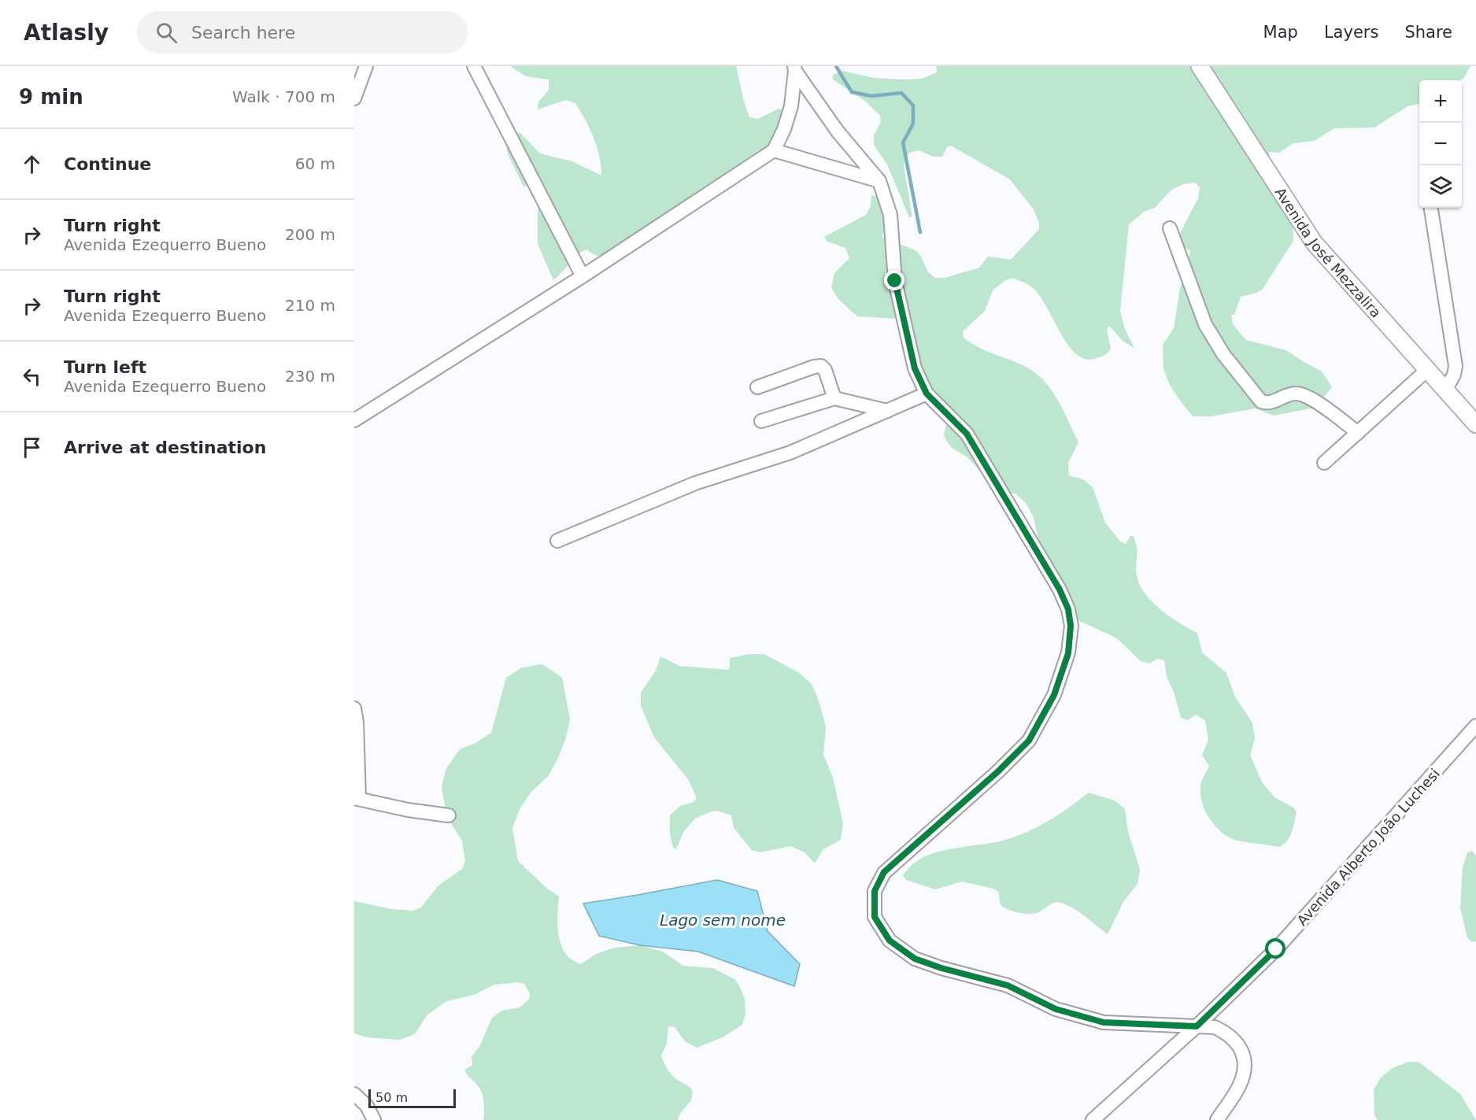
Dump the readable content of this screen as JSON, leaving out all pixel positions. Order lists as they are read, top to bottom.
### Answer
{
  "streets": {
    "main road": ["Avenida José Mezzalira"],
    "street": ["Avenida Alberto João Luchesi"]
  },
  "water": ["Lago sem nome"],
  "scale_bar": "50 m",
  "page": {
    "header": "Atlasly",
    "search": "Search here",
    "nav": ["Map", "Layers", "Share"],
    "heading": ["9 min", "Walk · 700 m"],
    "map_buttons": ["+", "−"],
    "list": [
      ["Continue", "60 m"],
      ["Turn right", "Avenida Ezequerro Bueno", "200 m"],
      ["Turn right", "Avenida Ezequerro Bueno", "210 m"],
      ["Turn left", "Avenida Ezequerro Bueno", "230 m"],
      "Arrive at destination"
    ],
    "scale": "50 m"
  }
}
